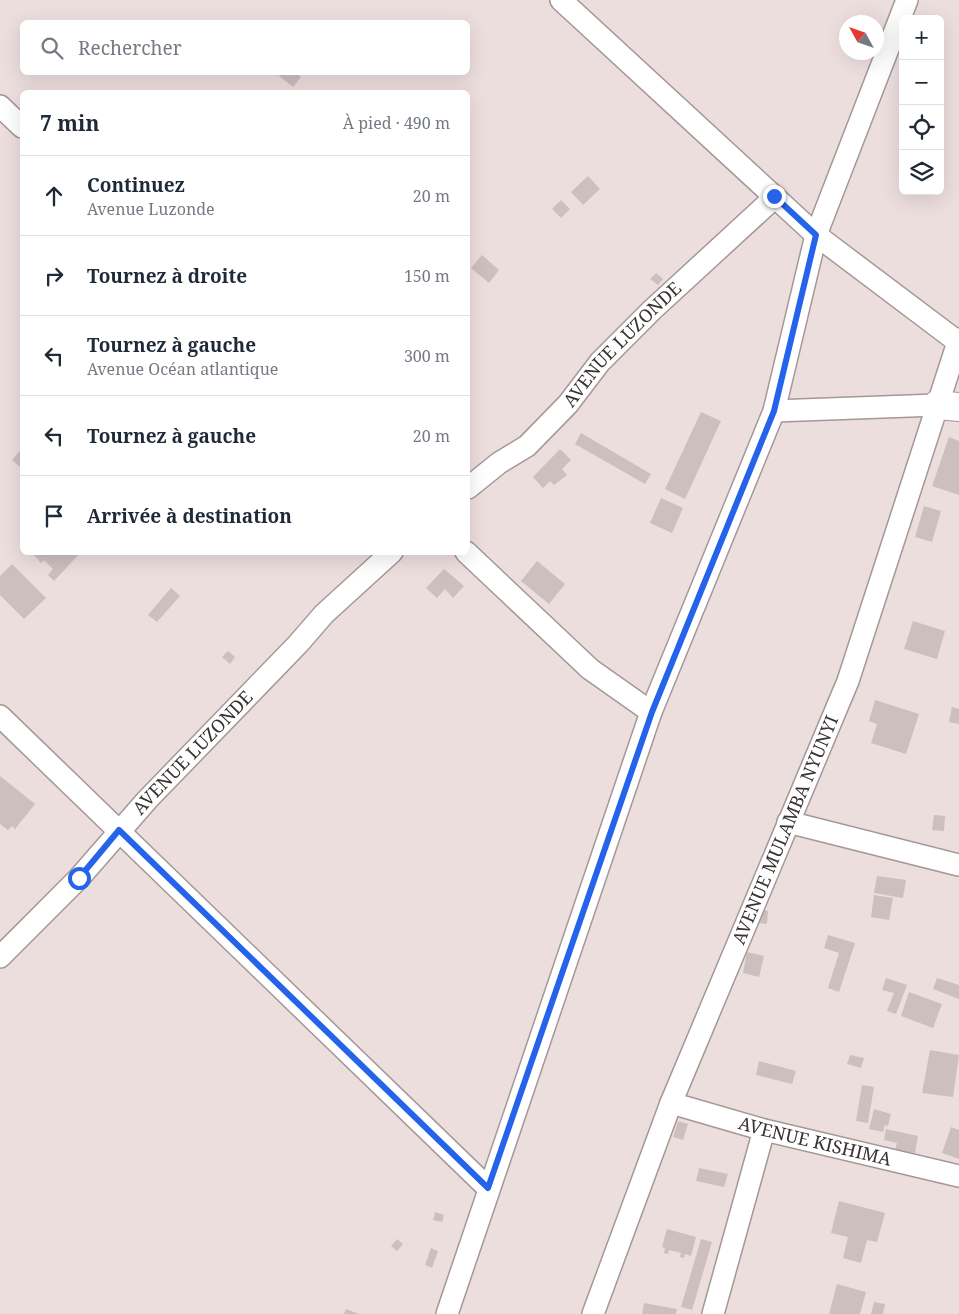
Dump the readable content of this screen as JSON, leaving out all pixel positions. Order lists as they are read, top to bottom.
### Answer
{
  "streets": {
    "street": ["AVENUE LUZONDE", "AVENUE MULAMBA NYUNYI", "AVENUE KISHIMA"]
  },
  "crossings": [
    ["AVENUE MULAMBA NYUNYI", "AVENUE KISHIMA"]
  ],
  "north": "top left",
  "page": {
    "map_buttons": ["+", "−"],
    "search": "Rechercher",
    "heading": ["7 min", "À pied · 490 m"],
    "list": [
      ["Continuez", "Avenue Luzonde", "20 m"],
      ["Tournez à droite", "150 m"],
      ["Tournez à gauche", "Avenue Océan atlantique", "300 m"],
      ["Tournez à gauche", "20 m"],
      "Arrivée à destination"
    ]
  }
}
